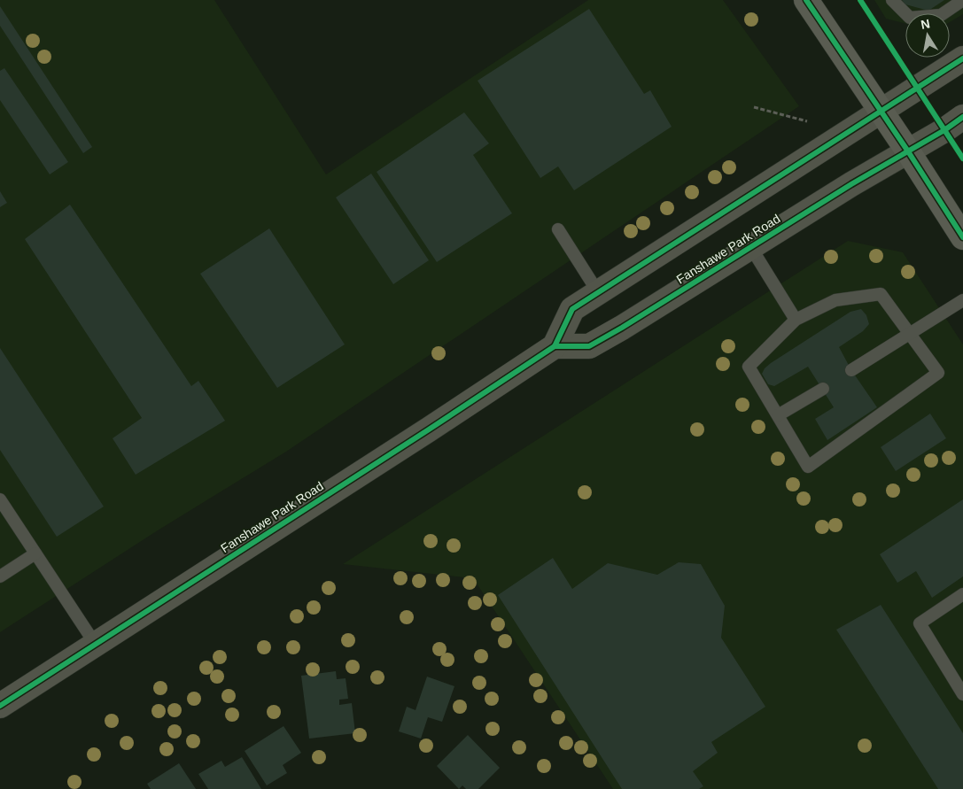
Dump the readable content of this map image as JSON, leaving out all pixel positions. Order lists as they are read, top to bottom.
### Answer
{
  "streets": {
    "main road": ["Fanshawe Park Road"]
  },
  "north": "top"
}
